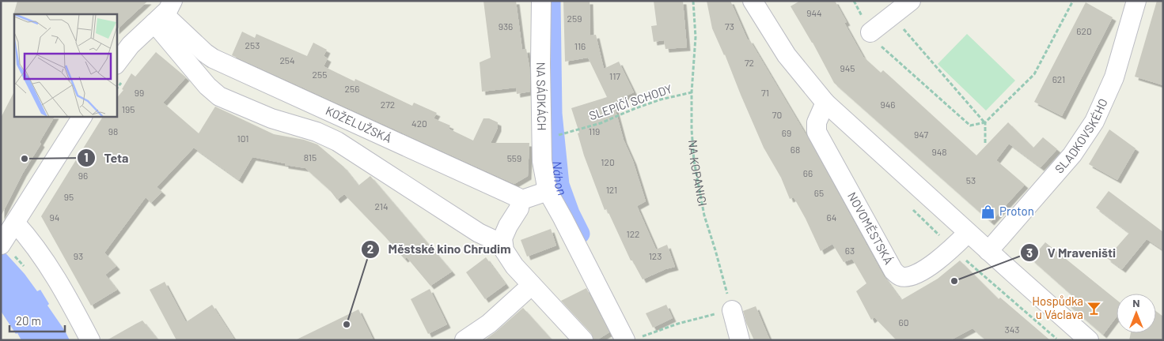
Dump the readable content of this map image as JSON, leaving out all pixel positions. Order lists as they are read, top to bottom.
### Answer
{
  "streets": {
    "street": [
      "NA SÁDKÁCH",
      "KOŽELUŽSKÁ",
      "SLADKOVSKÉHO",
      "NOVOMĚSTSKÁ"
    ],
    "path": ["SLEPIČÍ SCHODY", "NA KOPANICI"]
  },
  "crossings": [
    ["SLEPIČÍ SCHODY", "NA KOPANICI"]
  ],
  "water": ["Náhon"],
  "places": {
    "other": ["Teta", "V Mraveništi", "Městské kino Chrudim"],
    "shop": ["Proton"],
    "bar": ["Hospůdka u Václava"]
  },
  "house_numbers": [
    "944",
    "259",
    "936",
    "73",
    "620",
    "253",
    "116",
    "254",
    "72",
    "945",
    "255",
    "117",
    "621",
    "256",
    "99",
    "71",
    "272",
    "946",
    "195",
    "70",
    "420",
    "98",
    "119",
    "69",
    "947",
    "101",
    "68",
    "948",
    "815",
    "559",
    "120",
    "66",
    "96",
    "53",
    "121",
    "65",
    "95",
    "214",
    "94",
    "64",
    "122",
    "63",
    "93",
    "123",
    "60",
    "343"
  ],
  "scale_bar": "20 m",
  "north": "top"
}
